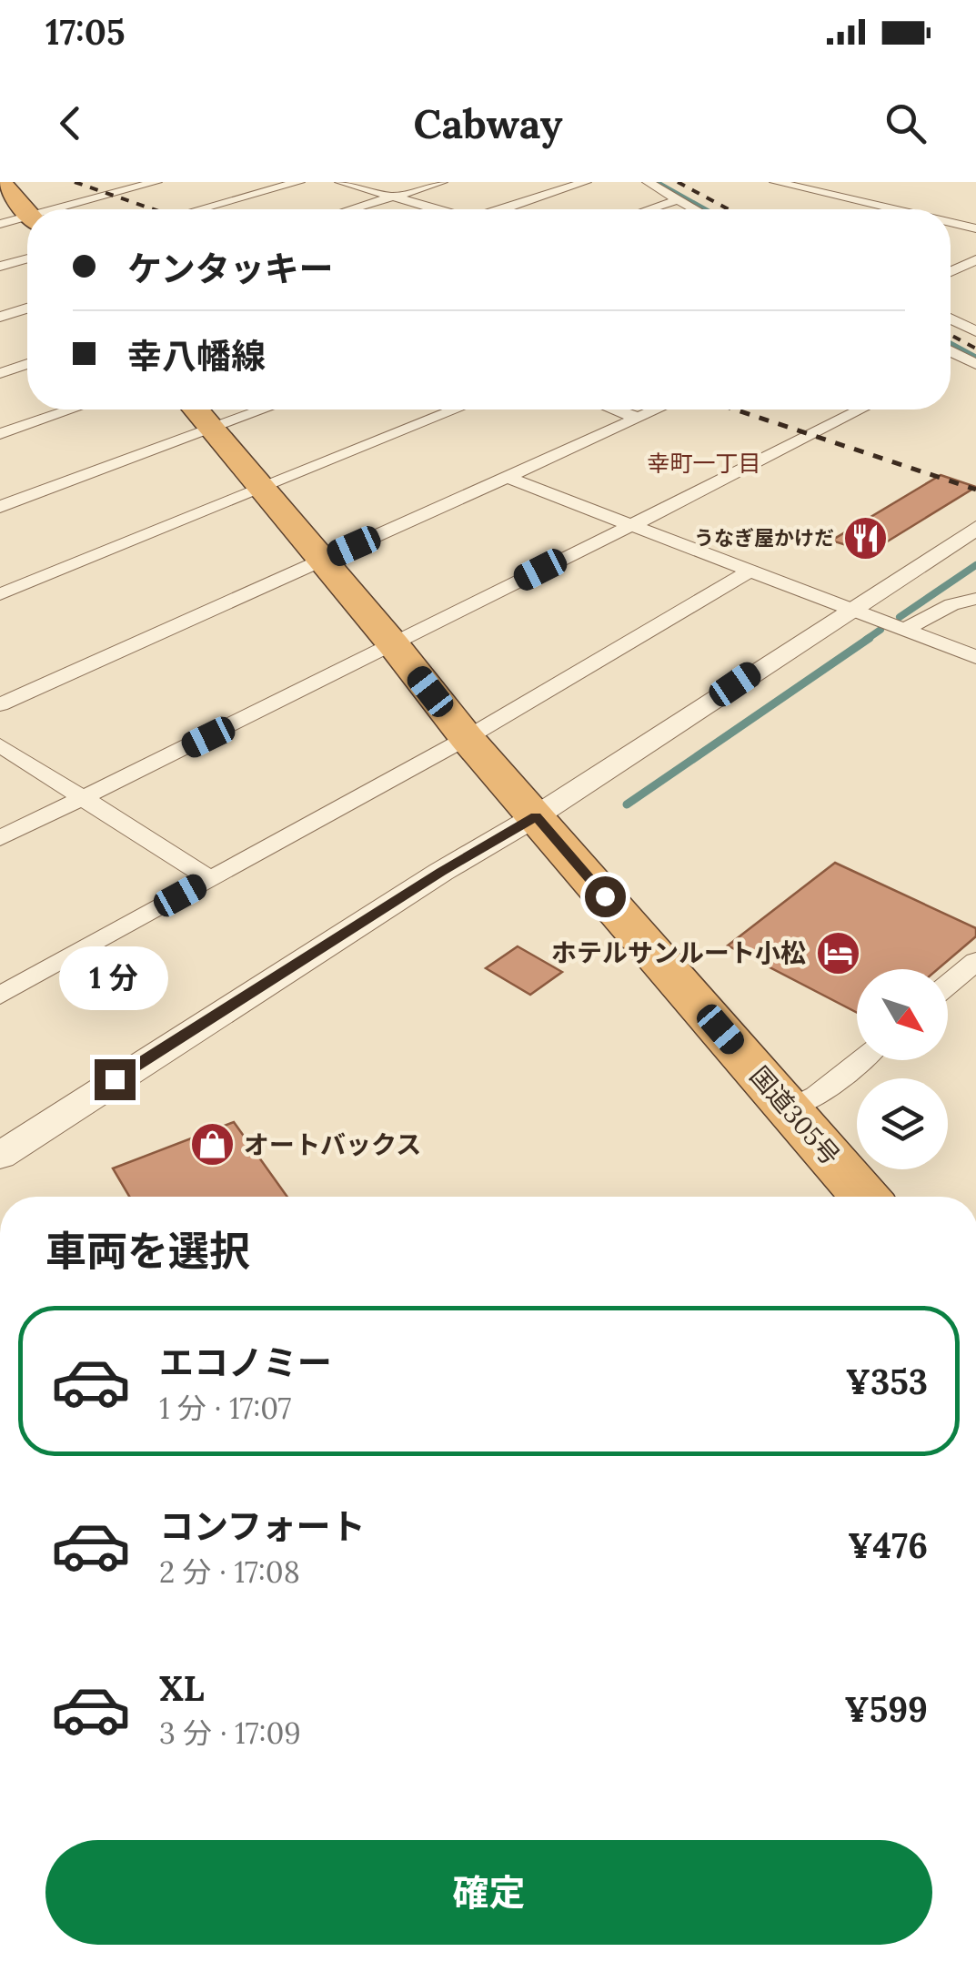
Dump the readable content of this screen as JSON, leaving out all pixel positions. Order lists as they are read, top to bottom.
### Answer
{
  "streets": {
    "highway": ["国道305号"]
  },
  "districts": ["幸町一丁目"],
  "places": {
    "restaurant": ["うなぎ屋かけだ"],
    "hotel": ["ホテルサンルート小松"],
    "shop": ["オートバックス"]
  },
  "north": "bottom right",
  "page": {
    "status": "17:05",
    "header": "Cabway",
    "banner": ["ケンタッキー", "幸八幡線"],
    "bubble": "1 分",
    "heading": "車両を選択",
    "list": [
      {
        "name": "エコノミー",
        "note": "1 分 · 17:07",
        "value": "¥353"
      },
      {
        "name": "コンフォート",
        "note": "2 分 · 17:08",
        "value": "¥476"
      },
      {
        "name": "XL",
        "note": "3 分 · 17:09",
        "value": "¥599"
      }
    ],
    "buttons": "確定"
  }
}
